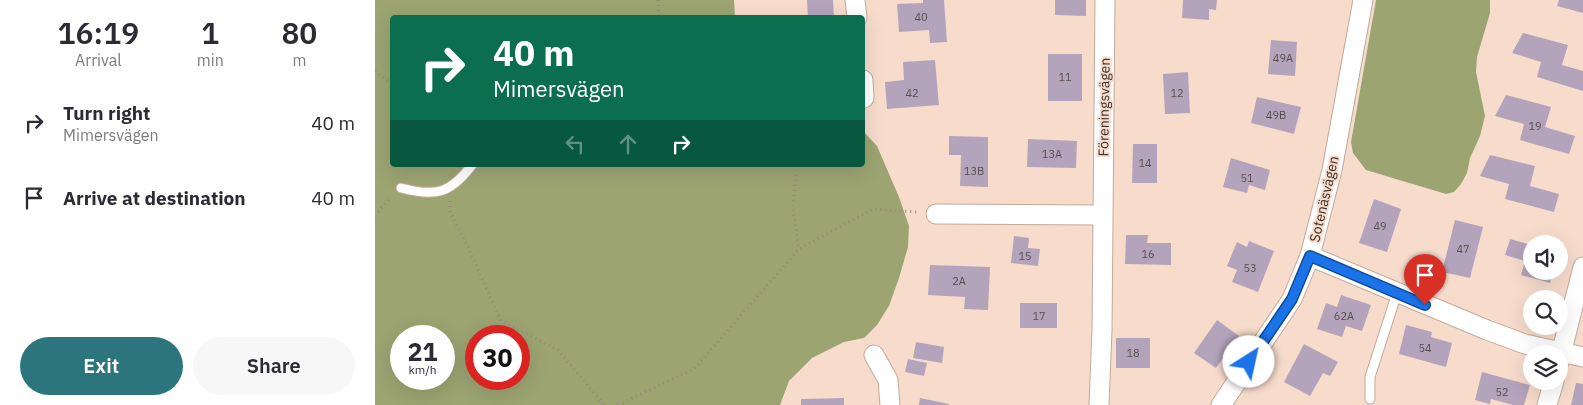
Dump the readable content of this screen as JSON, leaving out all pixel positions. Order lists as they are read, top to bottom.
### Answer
{
  "streets": {
    "street": ["Föreningsvägen", "Sotenäsvägen"]
  },
  "house_numbers": [
    "40",
    "49A",
    "11",
    "42",
    "12",
    "49B",
    "19",
    "13A",
    "14",
    "13B",
    "51",
    "49",
    "47",
    "16",
    "15",
    "53",
    "2A",
    "17",
    "62A",
    "54",
    "18",
    "52"
  ],
  "page": {
    "eta": [
      "16:19",
      "Arrival",
      "1",
      "min",
      "80",
      "m"
    ],
    "turn": ["40 m", "Mimersvägen"],
    "list": [
      {
        "name": "Turn right",
        "note": "Mimersvägen",
        "value": "40 m"
      },
      {
        "name": "Arrive at destination",
        "value": "40 m"
      }
    ],
    "speed": "21 km/h",
    "limit": "30",
    "buttons": ["Exit", "Share"]
  }
}
